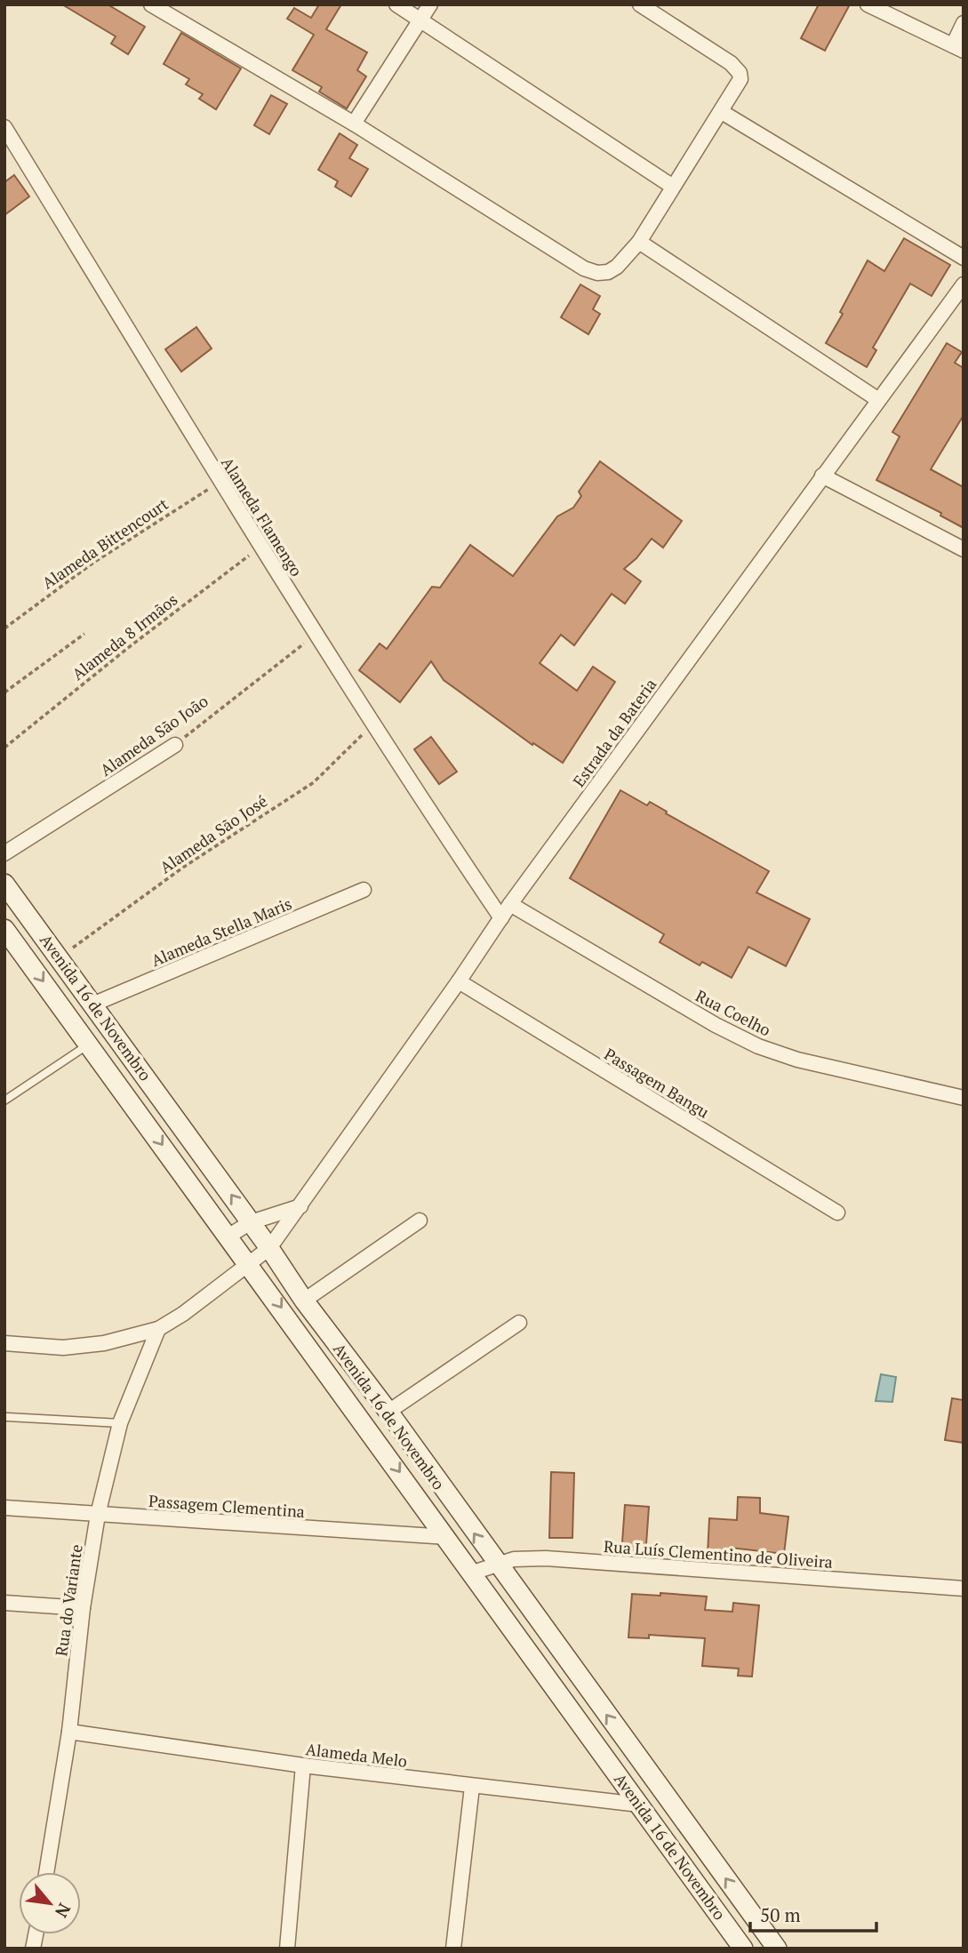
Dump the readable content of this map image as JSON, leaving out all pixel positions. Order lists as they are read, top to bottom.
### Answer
{
  "streets": {
    "main road": ["Avenida 16 de Novembro"],
    "street": [
      "Alameda Flamengo",
      "Estrada da Bateria",
      "Alameda São João",
      "Alameda Stella Maris",
      "Rua Coelho",
      "Passagem Bangu",
      "Passagem Clementina",
      "Rua Luís Clementino de Oliveira",
      "Rua do Variante",
      "Alameda Melo"
    ],
    "path": ["Alameda Bittencourt", "Alameda 8 Irmãos", "Alameda São José"]
  },
  "crossings": [
    ["Alameda Flamengo", "Alameda Bittencourt"],
    ["Alameda Flamengo", "Alameda 8 Irmãos"],
    ["Alameda Flamengo", "Estrada da Bateria"],
    ["Alameda Flamengo", "Alameda São João"],
    ["Alameda Flamengo", "Alameda São José"],
    ["Estrada da Bateria", "Avenida 16 de Novembro"],
    ["Estrada da Bateria", "Rua Coelho"],
    ["Estrada da Bateria", "Passagem Bangu"],
    ["Estrada da Bateria", "Rua do Variante"],
    ["Alameda São José", "Avenida 16 de Novembro"],
    ["Alameda Stella Maris", "Avenida 16 de Novembro"],
    ["Avenida 16 de Novembro", "Passagem Clementina"],
    ["Avenida 16 de Novembro", "Rua Luís Clementino de Oliveira"],
    ["Avenida 16 de Novembro", "Alameda Melo"],
    ["Passagem Clementina", "Rua do Variante"],
    ["Rua do Variante", "Alameda Melo"]
  ],
  "scale_bar": "50 m",
  "north": "bottom right"
}
